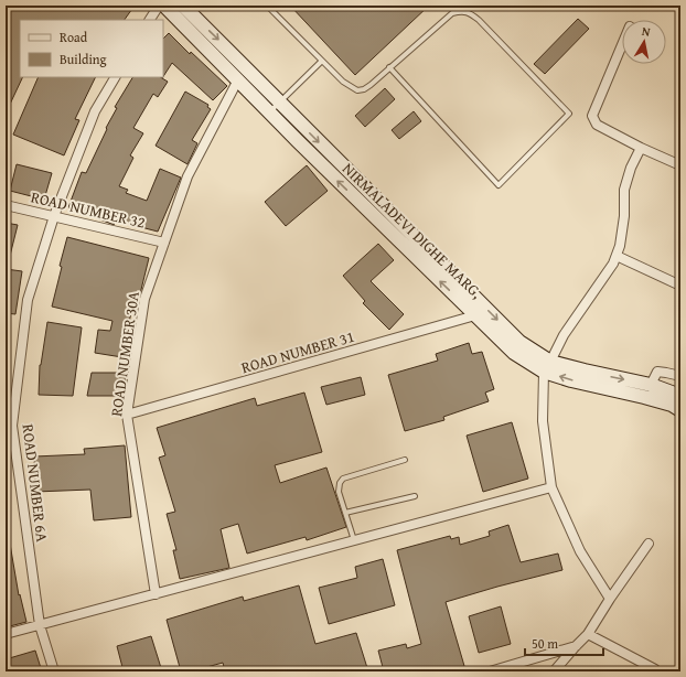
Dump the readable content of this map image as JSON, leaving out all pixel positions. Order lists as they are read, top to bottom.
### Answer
{
  "streets": {
    "main road": ["NIRMALADEVI DIGHE MARG,"],
    "street": [
      "ROAD NUMBER 32",
      "ROAD NUMBER 31",
      "ROAD NUMBER 30A",
      "ROAD NUMBER 6A"
    ]
  },
  "crossings": [
    ["ROAD NUMBER 32", "ROAD NUMBER 30A"],
    ["ROAD NUMBER 32", "ROAD NUMBER 6A"],
    ["NIRMALADEVI DIGHE MARG,", "ROAD NUMBER 31"],
    ["NIRMALADEVI DIGHE MARG,", "ROAD NUMBER 30A"],
    ["ROAD NUMBER 31", "ROAD NUMBER 30A"]
  ],
  "legend": ["Road", "Building"],
  "scale_bar": "50 m",
  "north": "top"
}
